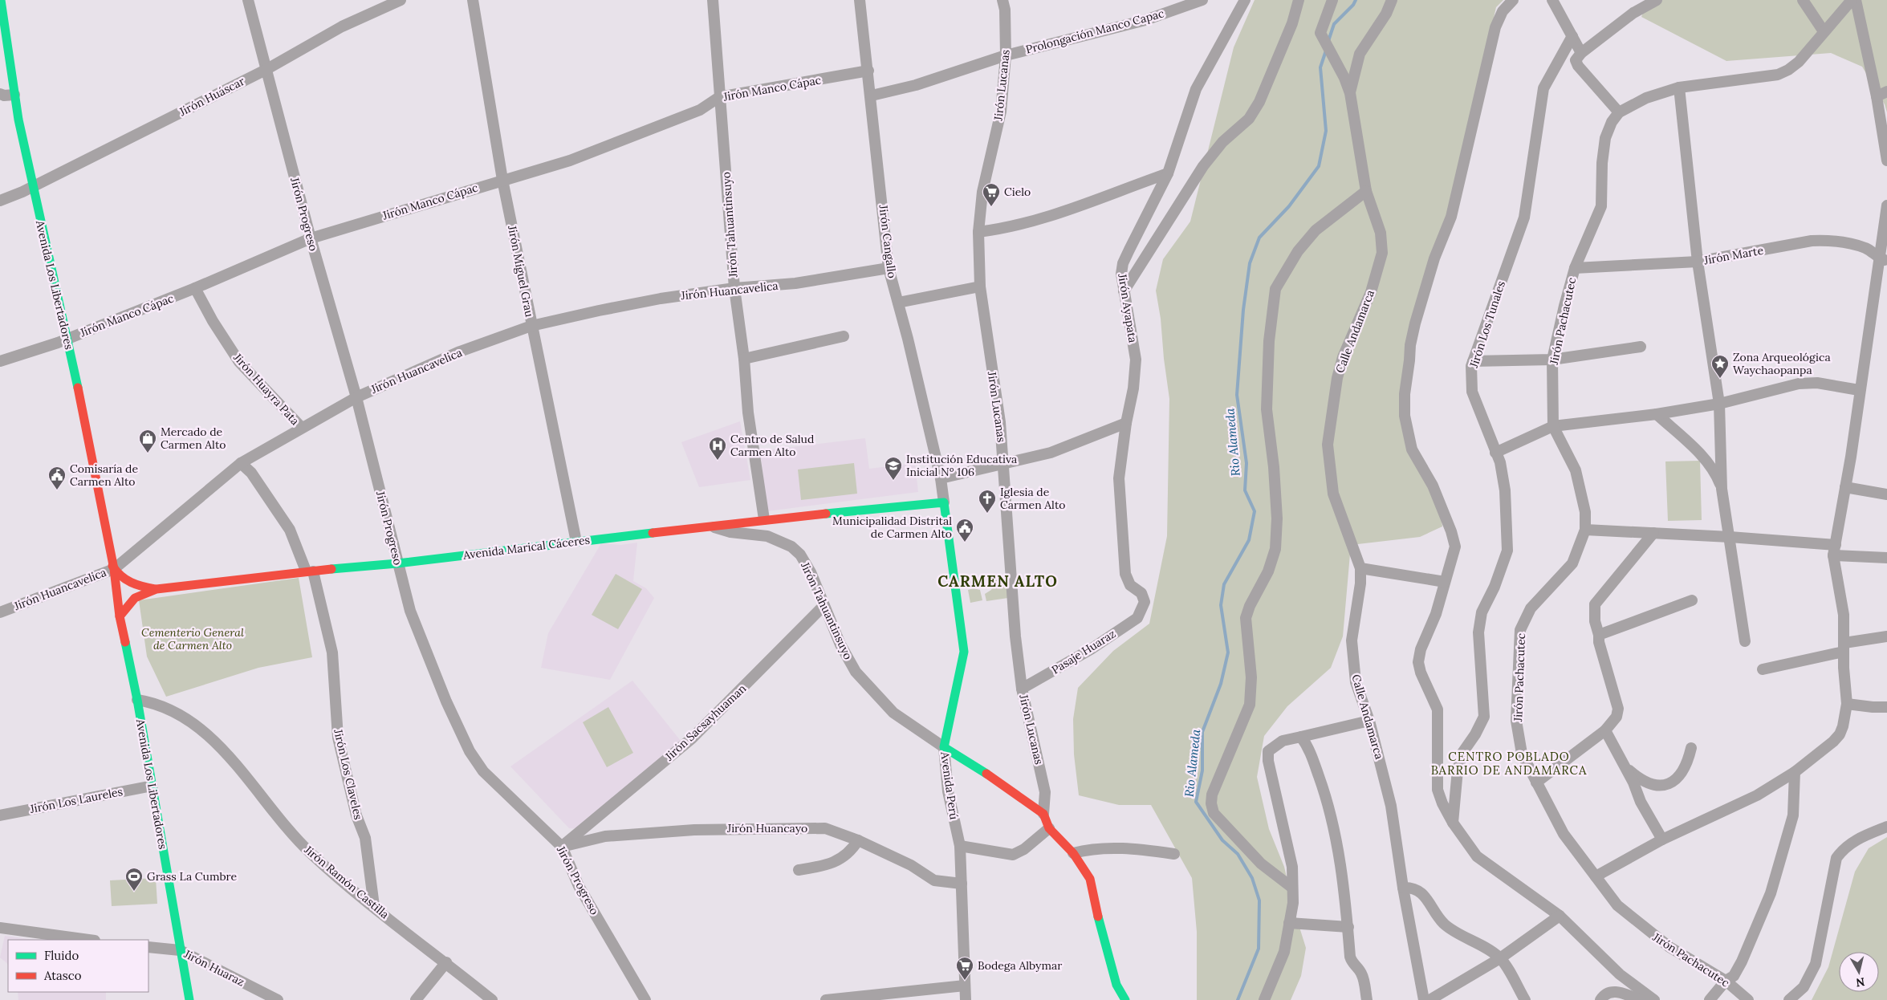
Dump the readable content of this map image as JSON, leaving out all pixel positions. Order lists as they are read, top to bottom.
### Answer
{
  "streets": {
    "street": [
      "Prolongación Manco Capac",
      "Jirón Lucanas",
      "Jirón Manco Cápac",
      "Jirón Huáscar",
      "Jirón Progreso",
      "Jirón Tahuantinsuyo",
      "Jirón Cangallo",
      "Jirón Marte",
      "Jirón Miguel Grau",
      "Avenida Los Libertadores",
      "Jirón Huancavelica",
      "Jirón Ayapata",
      "Jirón Pachacutec",
      "Jirón Los Tunales",
      "Calle Andamarca",
      "Jirón Huayra Pata",
      "Avenida Marical Cáceres",
      "Pasaje Huaraz",
      "Jirón Sacsayhuaman",
      "Jirón Los Claveles",
      "Avenida Perú",
      "Jirón Los Laureles",
      "Jirón Huancayo",
      "Jirón Ramón Castilla",
      "Jirón Huaraz"
    ]
  },
  "crossings": [
    ["Prolongación Manco Capac", "Jirón Lucanas"],
    ["Prolongación Manco Capac", "Jirón Cangallo"],
    ["Jirón Lucanas", "Pasaje Huaraz"],
    ["Jirón Manco Cápac", "Jirón Progreso"],
    ["Jirón Manco Cápac", "Jirón Tahuantinsuyo"],
    ["Jirón Manco Cápac", "Jirón Cangallo"],
    ["Jirón Manco Cápac", "Jirón Miguel Grau"],
    ["Jirón Manco Cápac", "Avenida Los Libertadores"],
    ["Jirón Manco Cápac", "Jirón Huayra Pata"],
    ["Jirón Huáscar", "Jirón Progreso"],
    ["Jirón Huáscar", "Avenida Los Libertadores"],
    ["Jirón Progreso", "Jirón Huancavelica"],
    ["Jirón Progreso", "Avenida Marical Cáceres"],
    ["Jirón Progreso", "Jirón Sacsayhuaman"],
    ["Jirón Progreso", "Jirón Huancayo"],
    ["Jirón Tahuantinsuyo", "Jirón Huancavelica"],
    ["Jirón Tahuantinsuyo", "Avenida Marical Cáceres"],
    ["Jirón Tahuantinsuyo", "Jirón Sacsayhuaman"],
    ["Jirón Tahuantinsuyo", "Avenida Perú"],
    ["Jirón Cangallo", "Jirón Huancavelica"],
    ["Jirón Cangallo", "Avenida Marical Cáceres"],
    ["Jirón Cangallo", "Avenida Perú"],
    ["Jirón Marte", "Jirón Pachacutec"],
    ["Jirón Miguel Grau", "Jirón Huancavelica"],
    ["Jirón Miguel Grau", "Avenida Marical Cáceres"],
    ["Avenida Los Libertadores", "Jirón Huancavelica"],
    ["Avenida Los Libertadores", "Avenida Marical Cáceres"],
    ["Avenida Los Libertadores", "Jirón Los Laureles"],
    ["Avenida Los Libertadores", "Jirón Ramón Castilla"],
    ["Avenida Los Libertadores", "Jirón Huaraz"],
    ["Jirón Huancavelica", "Jirón Huayra Pata"],
    ["Jirón Huancavelica", "Jirón Los Claveles"],
    ["Jirón Ayapata", "Pasaje Huaraz"],
    ["Avenida Marical Cáceres", "Jirón Los Claveles"],
    ["Avenida Marical Cáceres", "Avenida Perú"],
    ["Jirón Sacsayhuaman", "Jirón Huancayo"],
    ["Jirón Los Claveles", "Jirón Ramón Castilla"],
    ["Avenida Perú", "Jirón Huancayo"]
  ],
  "districts": ["CARMEN ALTO", "CENTRO POBLADO BARRIO DE ANDAMARCA"],
  "water": ["Rio Alameda"],
  "parks": ["Cementerio General de Carmen Alto"],
  "places": {
    "supermarket": ["Cielo", "Bodega Albymar"],
    "place": ["Zona Arqueológica Waychaopanpa"],
    "shop": ["Mercado de Carmen Alto"],
    "hospital": ["Centro de Salud Carmen Alto"],
    "school or university": ["Institución Educativa Inicial Nº 106"],
    "public building": ["Comisaría de Carmen Alto", "Municipalidad Distrital de Carmen Alto"],
    "church": ["Iglesia de Carmen Alto"],
    "sports": ["Grass La Cumbre"]
  },
  "legend": ["Fluido", "Atasco"],
  "north": "bottom"
}
